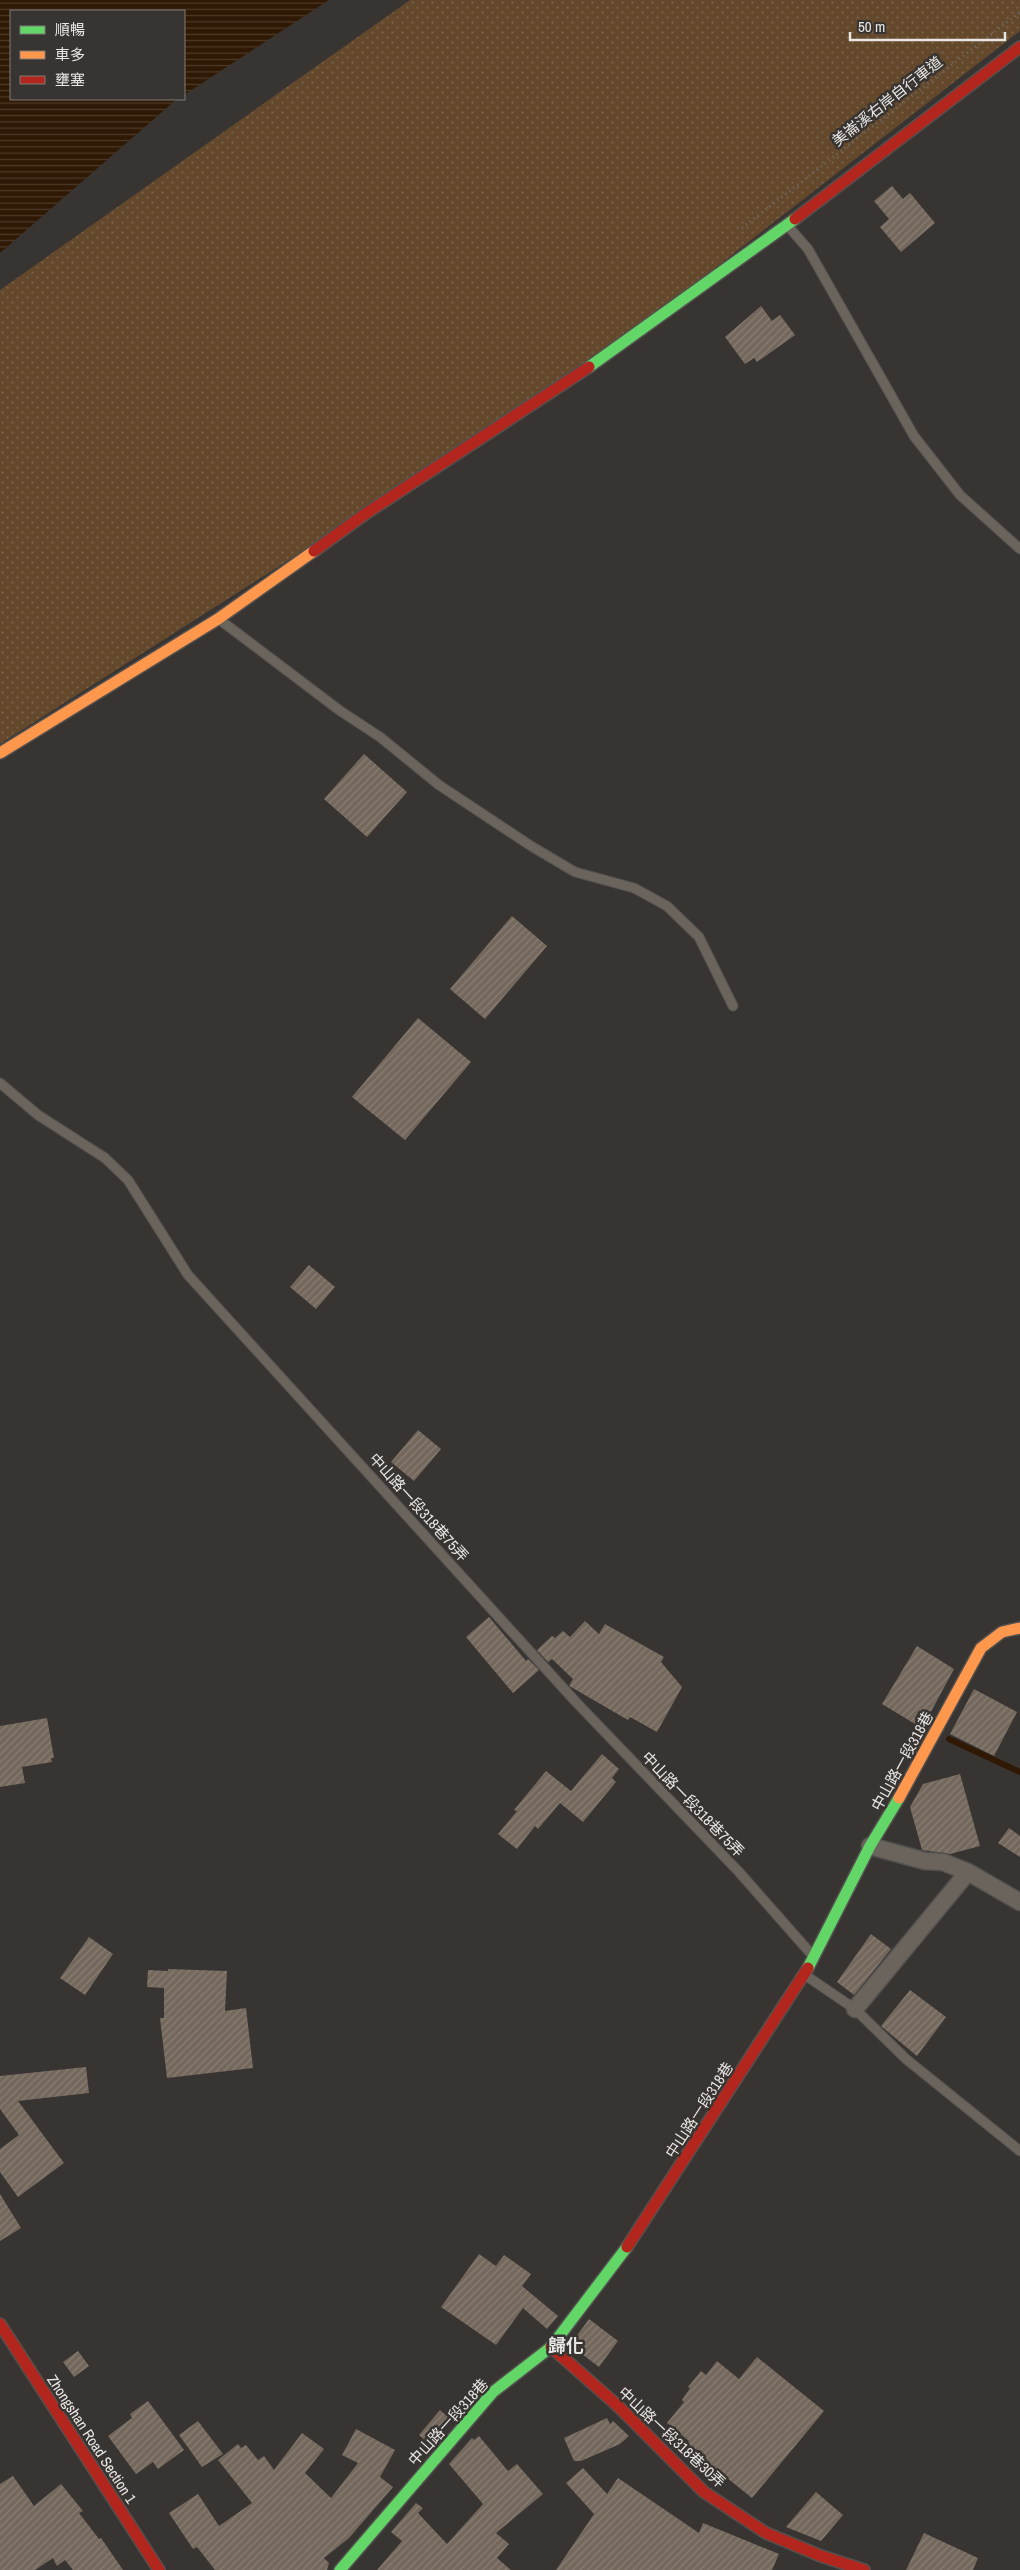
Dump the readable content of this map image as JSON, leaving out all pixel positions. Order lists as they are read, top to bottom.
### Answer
{
  "streets": {
    "street": ["中山路一段318巷", "中山路一段318巷30弄", "Zhongshan Road Section 1"],
    "lane": ["中山路一段318巷75弄"],
    "path": ["美崙溪右岸自行車道"]
  },
  "crossings": [
    ["中山路一段318巷75弄", "中山路一段318巷"],
    ["中山路一段318巷", "中山路一段318巷30弄"]
  ],
  "districts": ["歸化"],
  "legend": ["順暢", "車多", "壅塞"],
  "scale_bar": "50 m"
}
